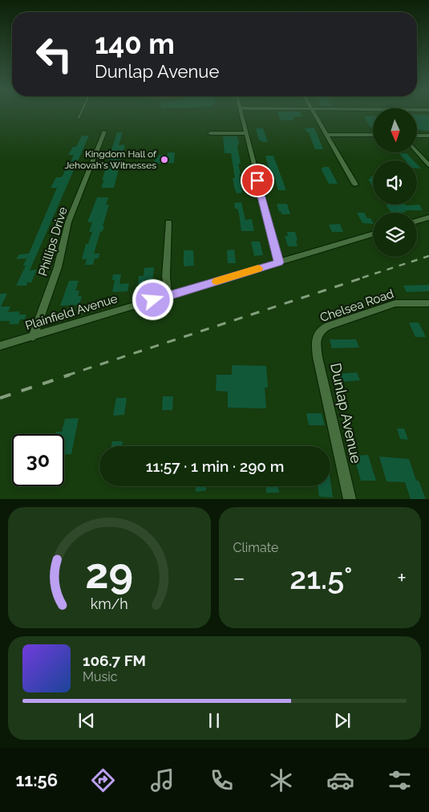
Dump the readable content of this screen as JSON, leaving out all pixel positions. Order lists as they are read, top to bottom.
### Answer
{
  "streets": {
    "street": [
      "Phillips Drive",
      "Chelsea Road",
      "Plainfield Avenue",
      "Dunlap Avenue"
    ]
  },
  "crossings": [
    ["Phillips Drive", "Plainfield Avenue"],
    ["Chelsea Road", "Dunlap Avenue"]
  ],
  "places": ["Kingdom Hall of Jehovah's Witnesses"],
  "north": "bottom",
  "page": {
    "turn": ["140 m", "Dunlap Avenue"],
    "limit": "30",
    "trip": "11:57 · 1 min · 290 m",
    "tile": "Climate",
    "heat": ["−", "21.5°", "+"],
    "song": ["106.7 FM", "Music"],
    "tabs": "11:56",
    "gauge": ["29", "km/h"]
  }
}
